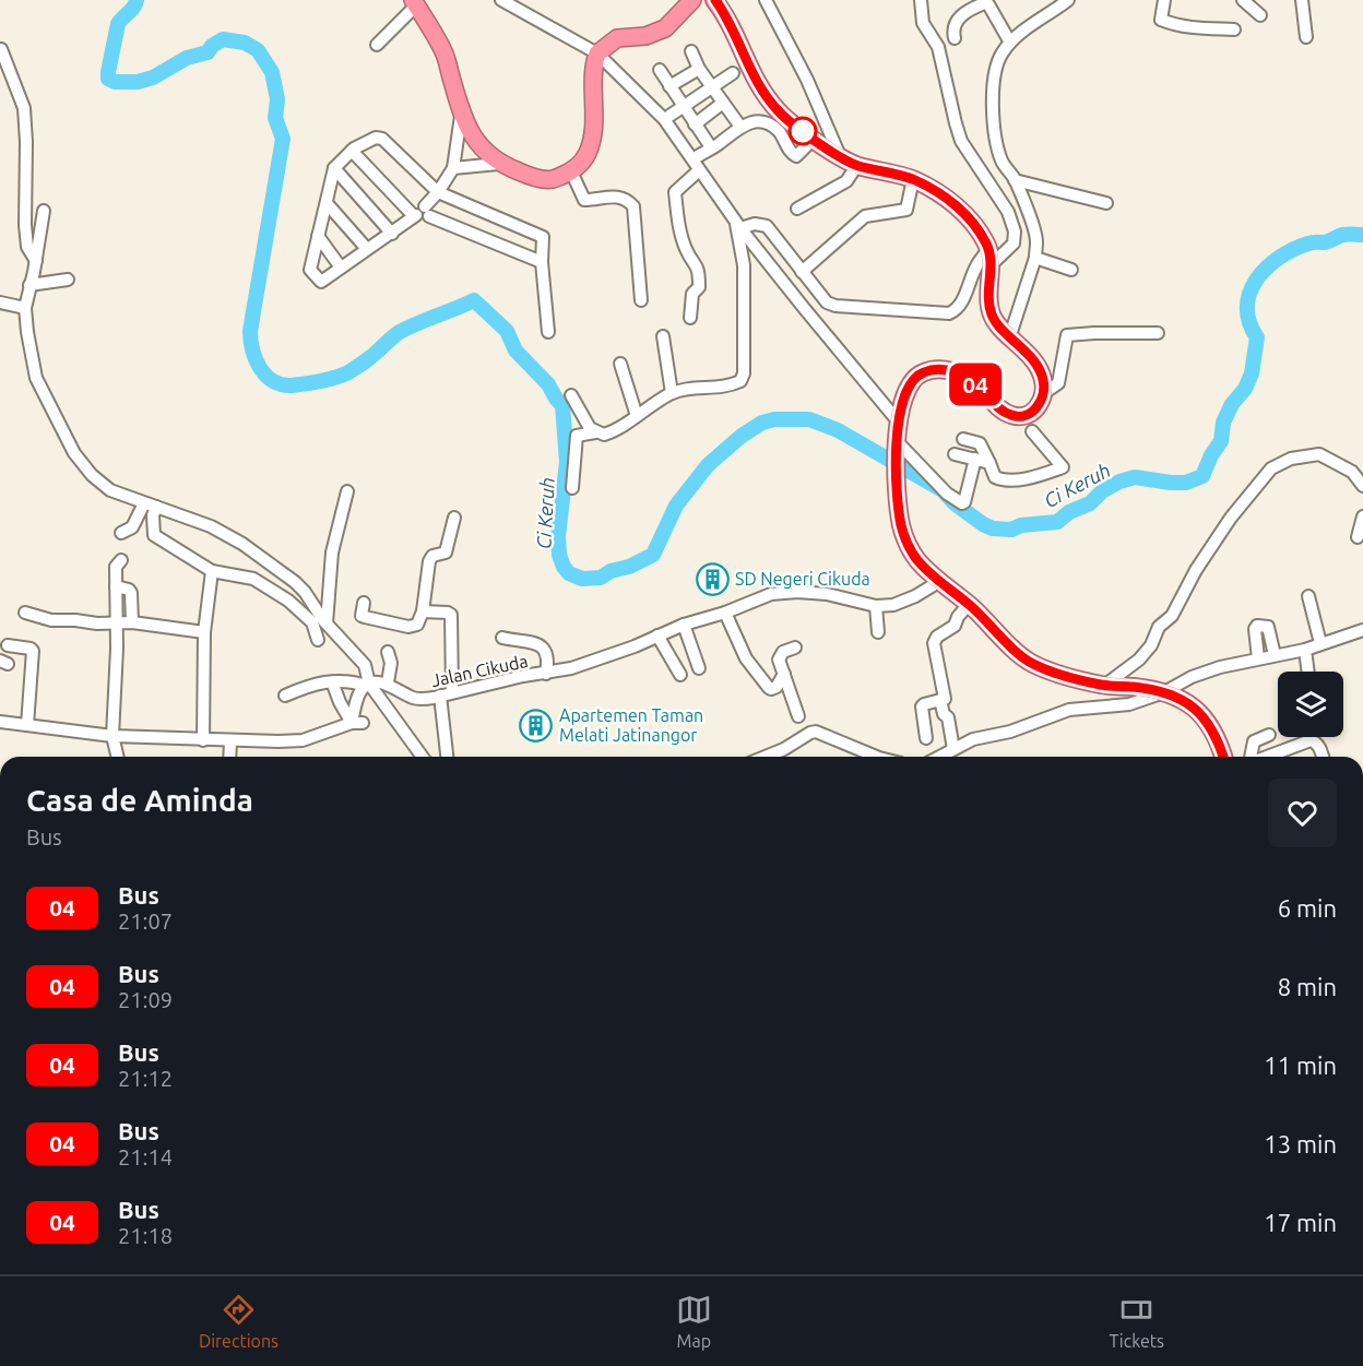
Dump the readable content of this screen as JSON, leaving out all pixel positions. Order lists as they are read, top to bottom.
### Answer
{
  "streets": {
    "street": ["Jalan Cikuda"]
  },
  "water": ["Ci Keruh"],
  "places": {
    "building": ["SD Negeri Cikuda", "Apartemen Taman Melati Jatinangor"]
  },
  "lines": ["bus line 04"],
  "page": {
    "on_map": "04",
    "heading": ["Casa de Aminda", "Bus"],
    "list": [
      {
        "mark": "04",
        "name": "Bus",
        "note": "21:07",
        "value": "6 min"
      },
      {
        "mark": "04",
        "name": "Bus",
        "note": "21:09",
        "value": "8 min"
      },
      {
        "mark": "04",
        "name": "Bus",
        "note": "21:12",
        "value": "11 min"
      },
      {
        "mark": "04",
        "name": "Bus",
        "note": "21:14",
        "value": "13 min"
      },
      {
        "mark": "04",
        "name": "Bus",
        "note": "21:18",
        "value": "17 min"
      }
    ],
    "tabs": ["Directions", "Map", "Tickets"]
  }
}
